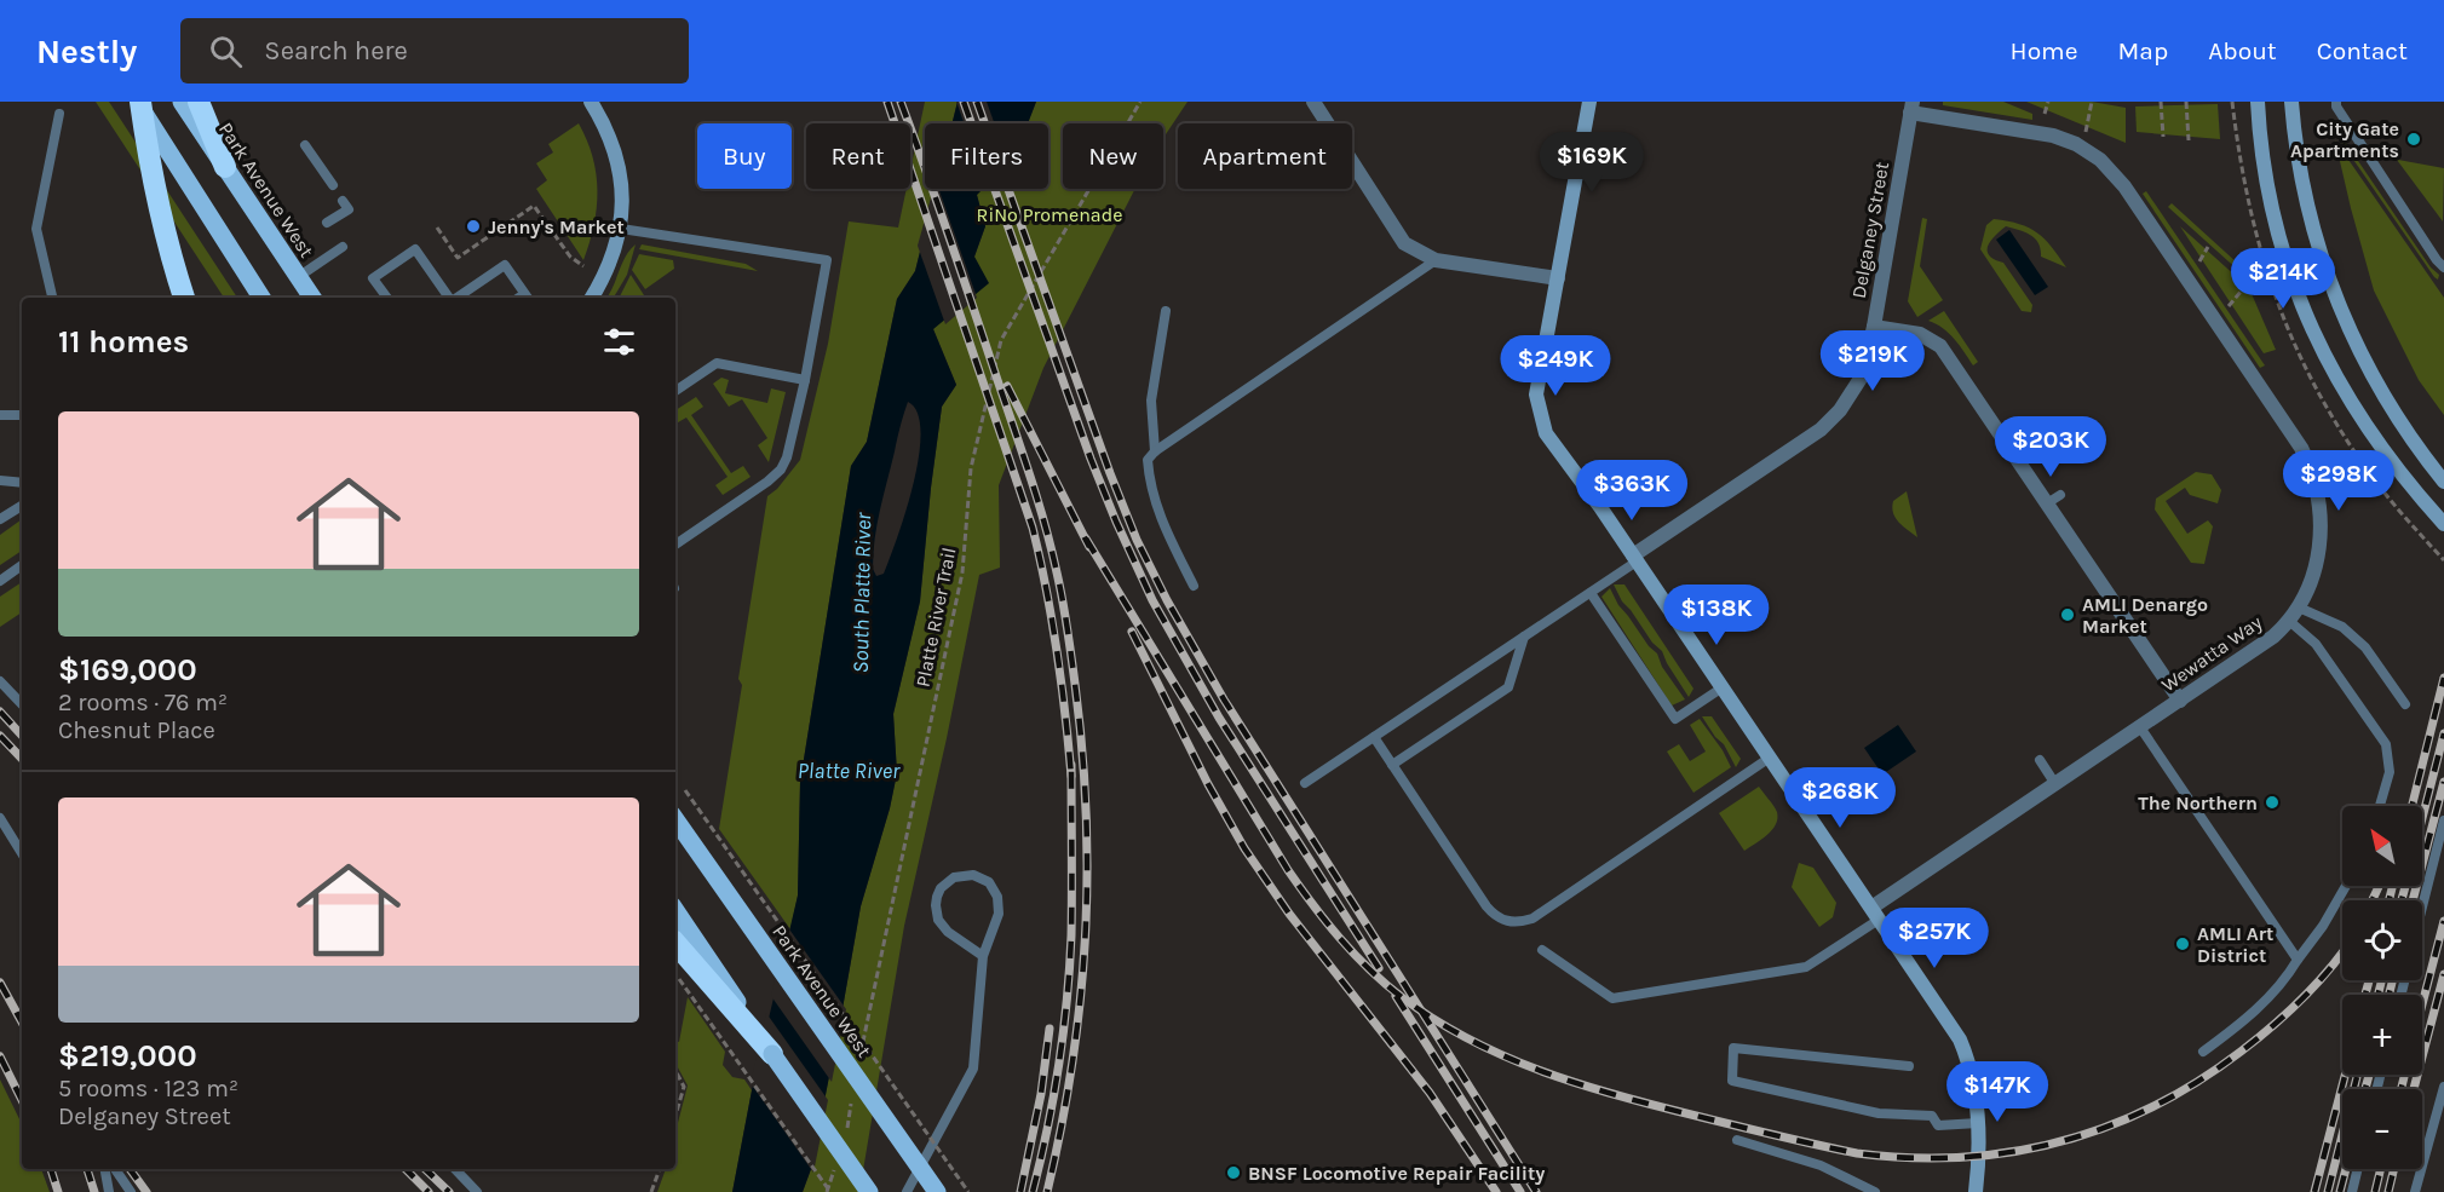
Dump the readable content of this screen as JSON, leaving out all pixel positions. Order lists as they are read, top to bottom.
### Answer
{
  "streets": {
    "main road": ["Park Avenue West"],
    "street": ["Delganey Street", "Wewatta Way"],
    "path": ["Platte River Trail"]
  },
  "crossings": [
    ["Delganey Street", "Wewatta Way"]
  ],
  "water": ["South Platte River", "Platte River"],
  "parks": ["RiNo Promenade"],
  "places": [
    "City Gate Apartments",
    "Jenny's Market",
    "AMLI Denargo Market",
    "The Northern",
    "AMLI Art District",
    "BNSF Locomotive Repair Facility"
  ],
  "north": "top left",
  "page": {
    "header": "Nestly",
    "search": "Search here",
    "nav": [
      "Home",
      "Map",
      "About",
      "Contact"
    ],
    "chip": [
      "Buy",
      "Rent",
      "Filters",
      "New",
      "Apartment"
    ],
    "price": [
      "$169K",
      "$214K",
      "$219K",
      "$249K",
      "$203K",
      "$298K",
      "$363K",
      "$138K",
      "$268K",
      "$257K",
      "$147K"
    ],
    "heading": "11 homes",
    "list": [
      {
        "name": "$169,000",
        "note": "2 rooms · 76 m² · Chesnut Place"
      },
      {
        "name": "$219,000",
        "note": "5 rooms · 123 m² · Delganey Street"
      }
    ],
    "map_buttons": ["+", "−"]
  }
}
